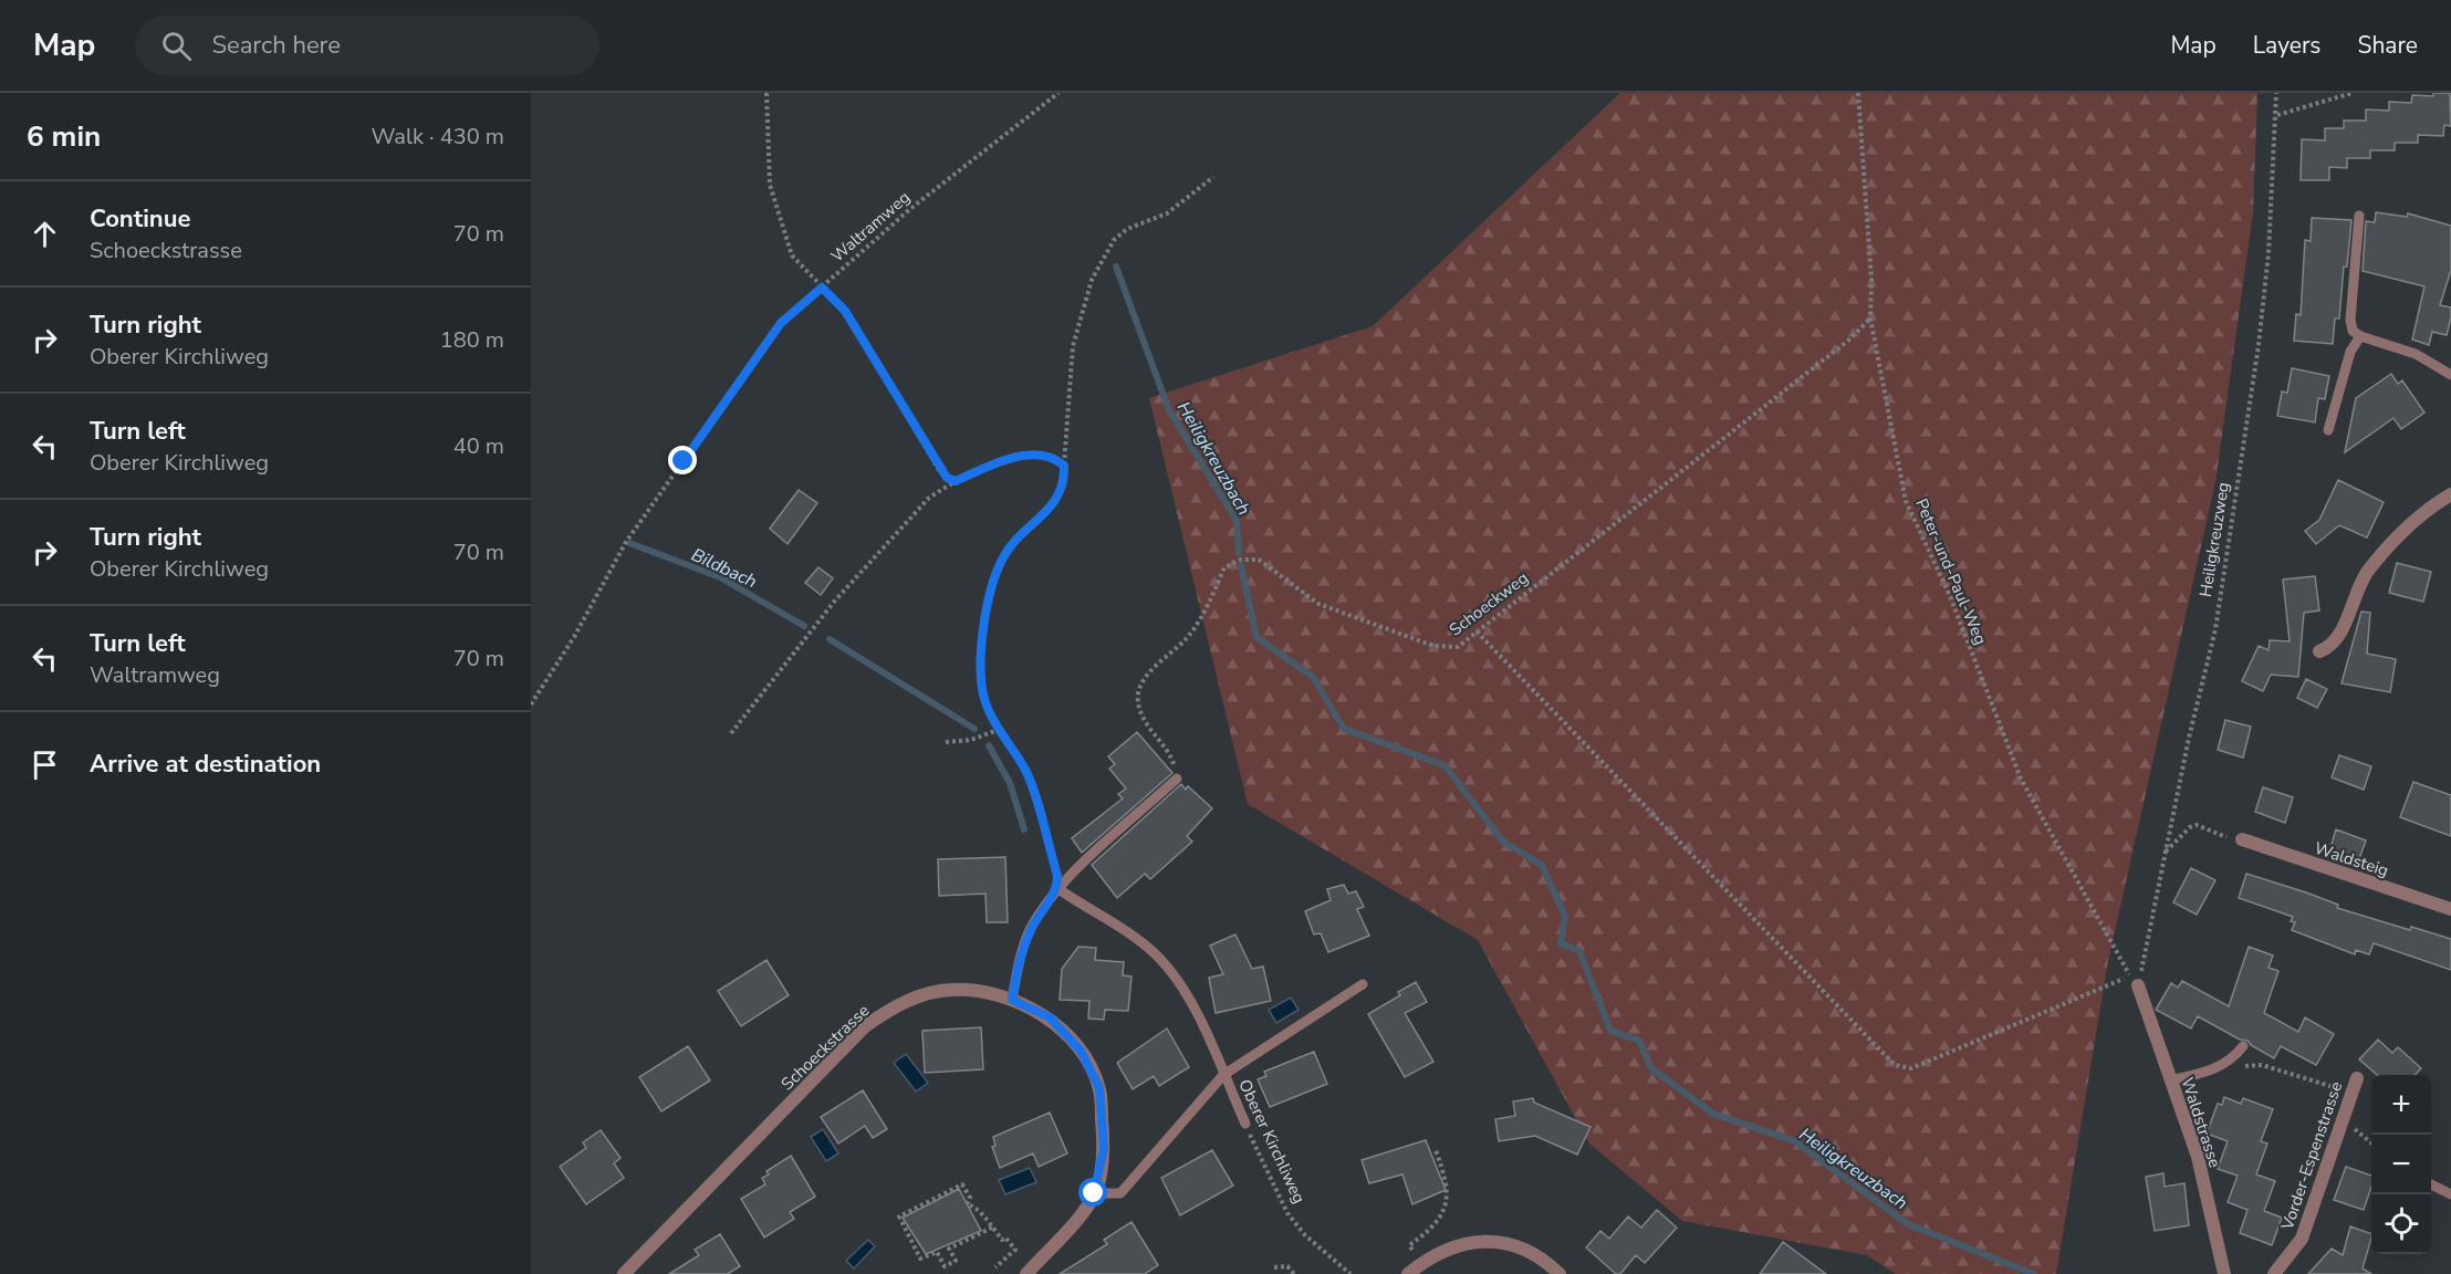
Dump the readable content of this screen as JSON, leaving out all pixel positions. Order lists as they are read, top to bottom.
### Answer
{
  "streets": {
    "street": [
      "Waldsteig",
      "Schoeckstrasse",
      "Waldstrasse",
      "Vorder-Espenstrasse"
    ],
    "lane": ["Oberer Kirchliweg"],
    "path": [
      "Waltramweg",
      "Heiligkreuzweg",
      "Peter-und-Paul-Weg",
      "Schoeckweg"
    ]
  },
  "crossings": [
    ["Heiligkreuzweg", "Peter-und-Paul-Weg"],
    ["Heiligkreuzweg", "Waldstrasse"],
    ["Peter-und-Paul-Weg", "Schoeckweg"],
    ["Peter-und-Paul-Weg", "Waldstrasse"],
    ["Schoeckstrasse", "Oberer Kirchliweg"]
  ],
  "water": ["Heiligkreuzbach", "Bildbach"],
  "page": {
    "header": "Map",
    "search": "Search here",
    "nav": ["Map", "Layers", "Share"],
    "heading": ["6 min", "Walk · 430 m"],
    "list": [
      ["Continue", "Schoeckstrasse", "70 m"],
      ["Turn right", "Oberer Kirchliweg", "180 m"],
      ["Turn left", "Oberer Kirchliweg", "40 m"],
      ["Turn right", "Oberer Kirchliweg", "70 m"],
      ["Turn left", "Waltramweg", "70 m"],
      "Arrive at destination"
    ],
    "map_buttons": ["+", "−"]
  }
}
